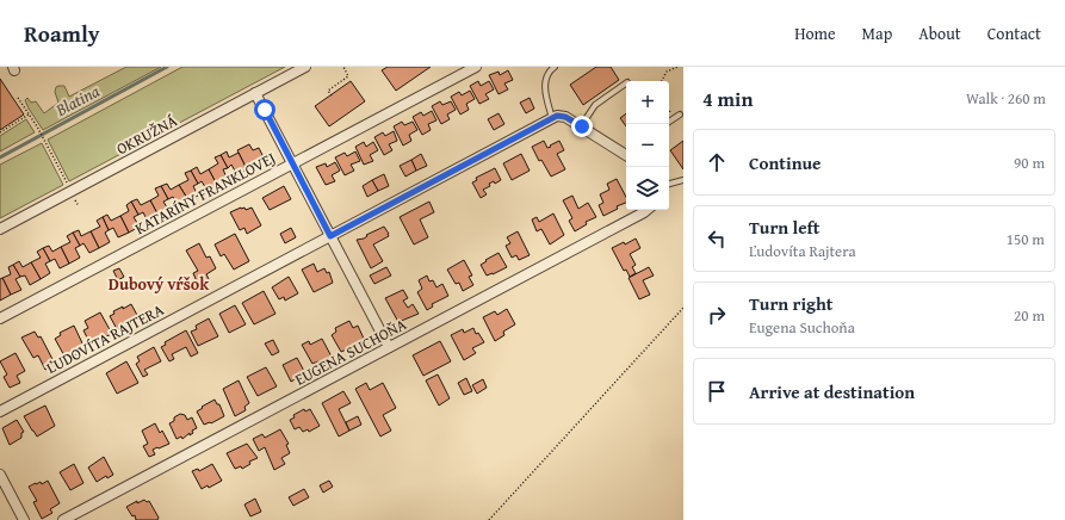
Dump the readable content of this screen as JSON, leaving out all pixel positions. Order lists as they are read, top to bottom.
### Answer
{
  "streets": {
    "street": [
      "OKRUŽNÁ",
      "KATARÍNY FRANKLOVEJ",
      "ĽUDOVÍTA RAJTERA",
      "EUGENA SUCHOŇA"
    ]
  },
  "districts": ["Dubový vŕšok"],
  "water": ["Blatina"],
  "page": {
    "header": "Roamly",
    "nav": [
      "Home",
      "Map",
      "About",
      "Contact"
    ],
    "heading": ["4 min", "Walk · 260 m"],
    "map_buttons": ["+", "−"],
    "list": [
      ["Continue", "90 m"],
      ["Turn left", "Ľudovíta Rajtera", "150 m"],
      ["Turn right", "Eugena Suchoňa", "20 m"],
      "Arrive at destination"
    ]
  }
}
